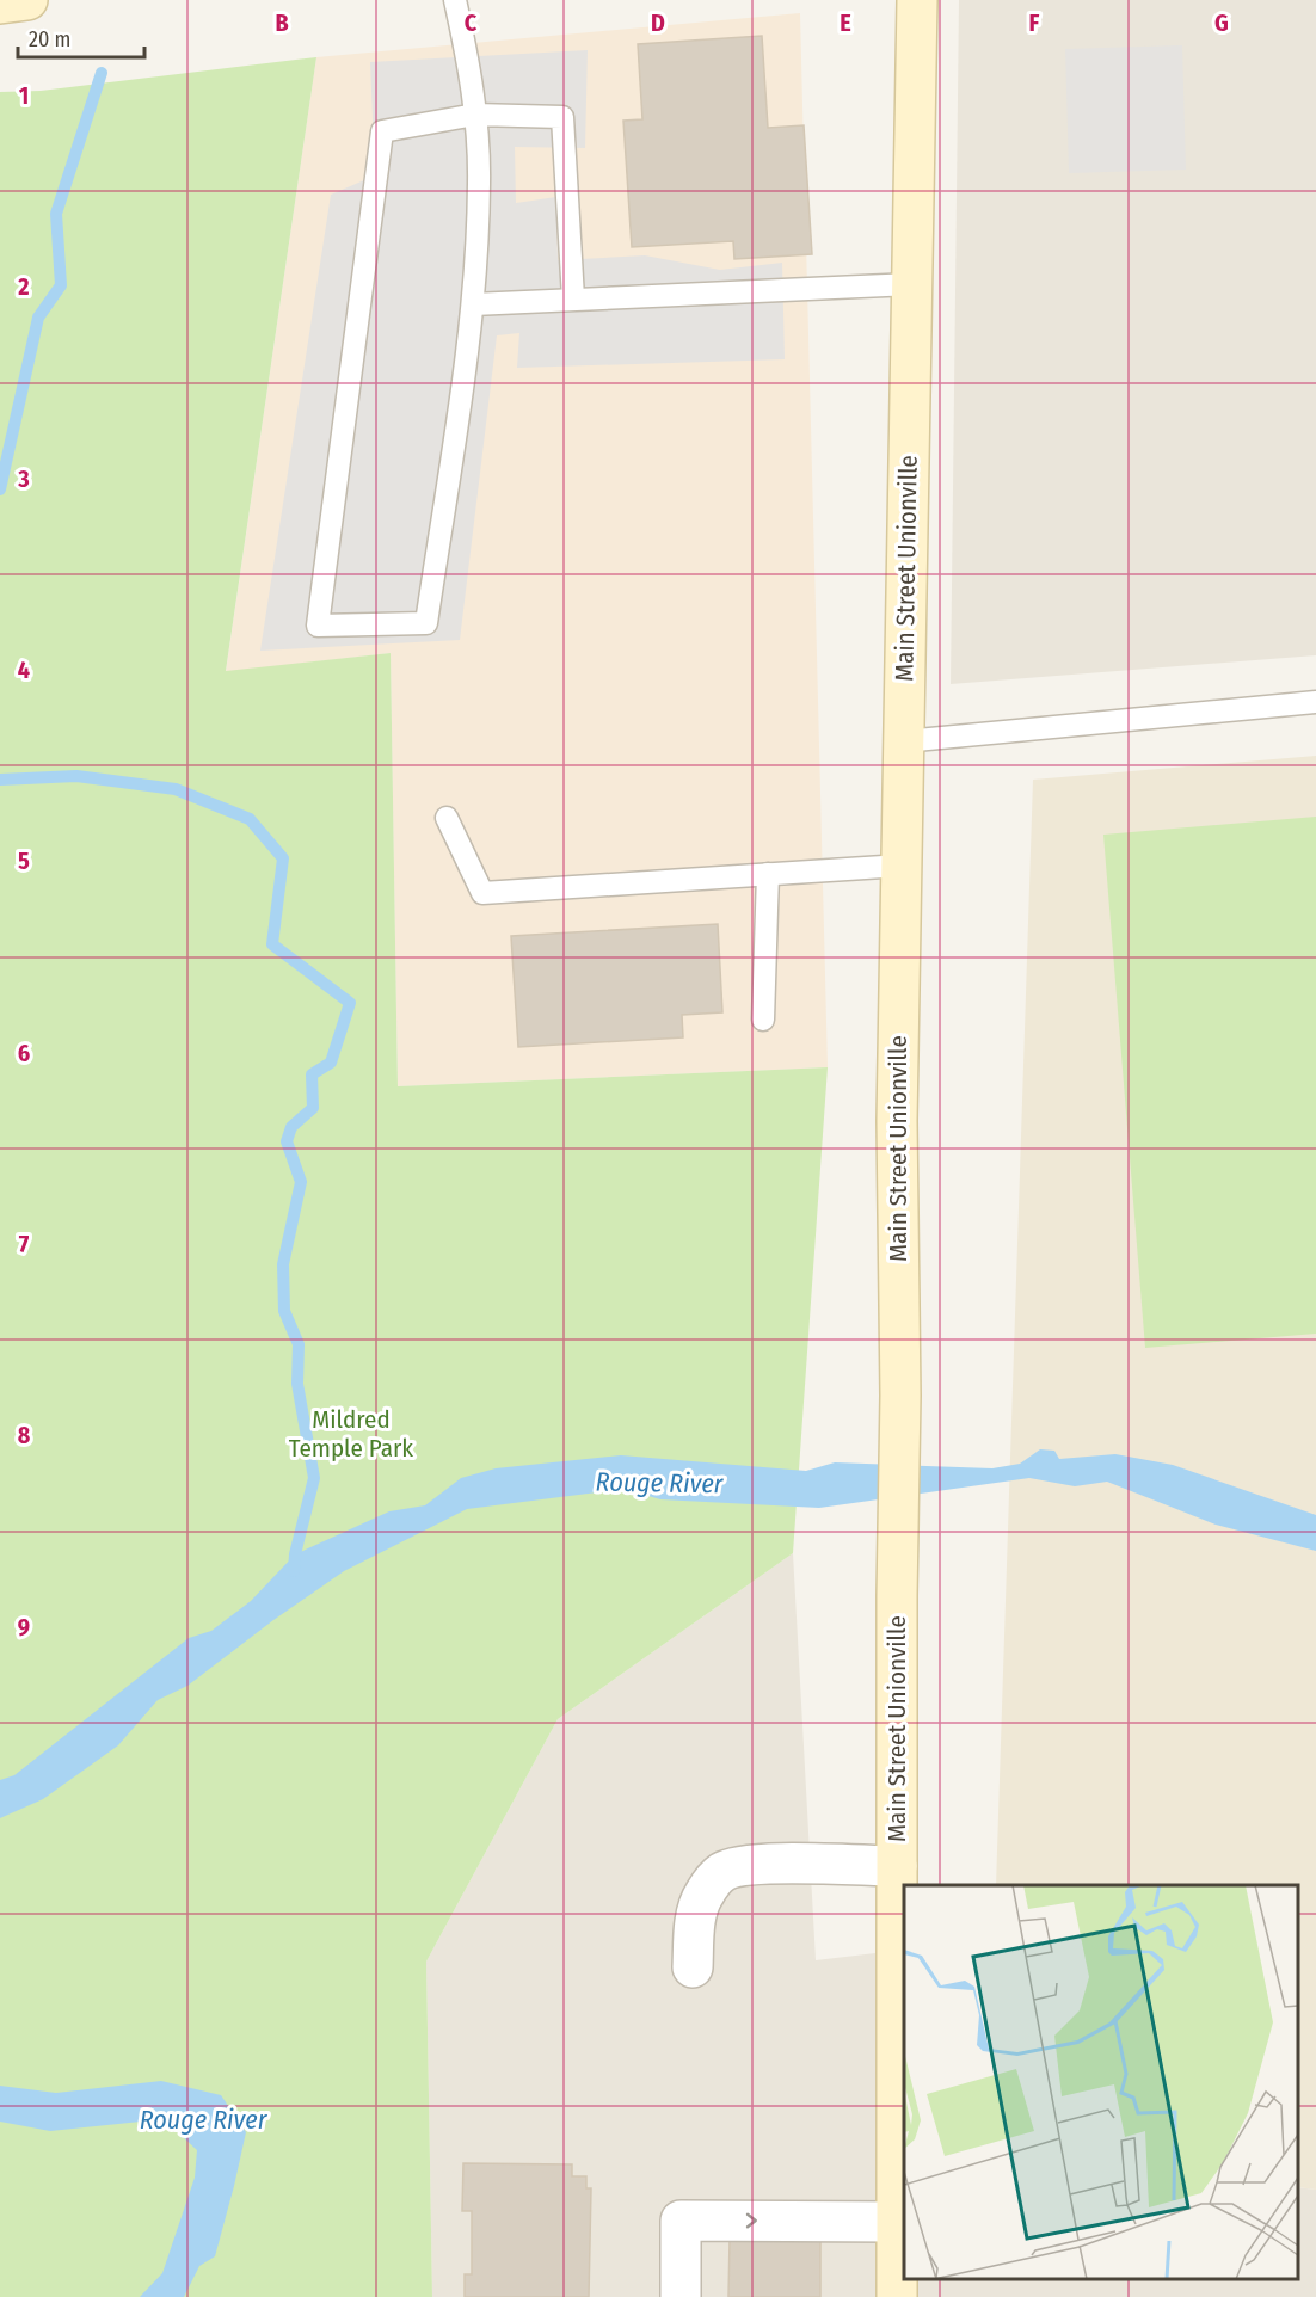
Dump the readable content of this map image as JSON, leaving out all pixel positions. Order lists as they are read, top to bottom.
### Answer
{
  "streets": {
    "main road": ["Main Street Unionville"]
  },
  "water": ["Rouge River"],
  "parks": ["Mildred Temple Park"],
  "scale_bar": "20 m",
  "grid": {
    "columns": [
      "B",
      "C",
      "D",
      "E",
      "F",
      "G"
    ],
    "rows": [
      "1",
      "2",
      "3",
      "4",
      "5",
      "6",
      "7",
      "8",
      "9"
    ]
  }
}
